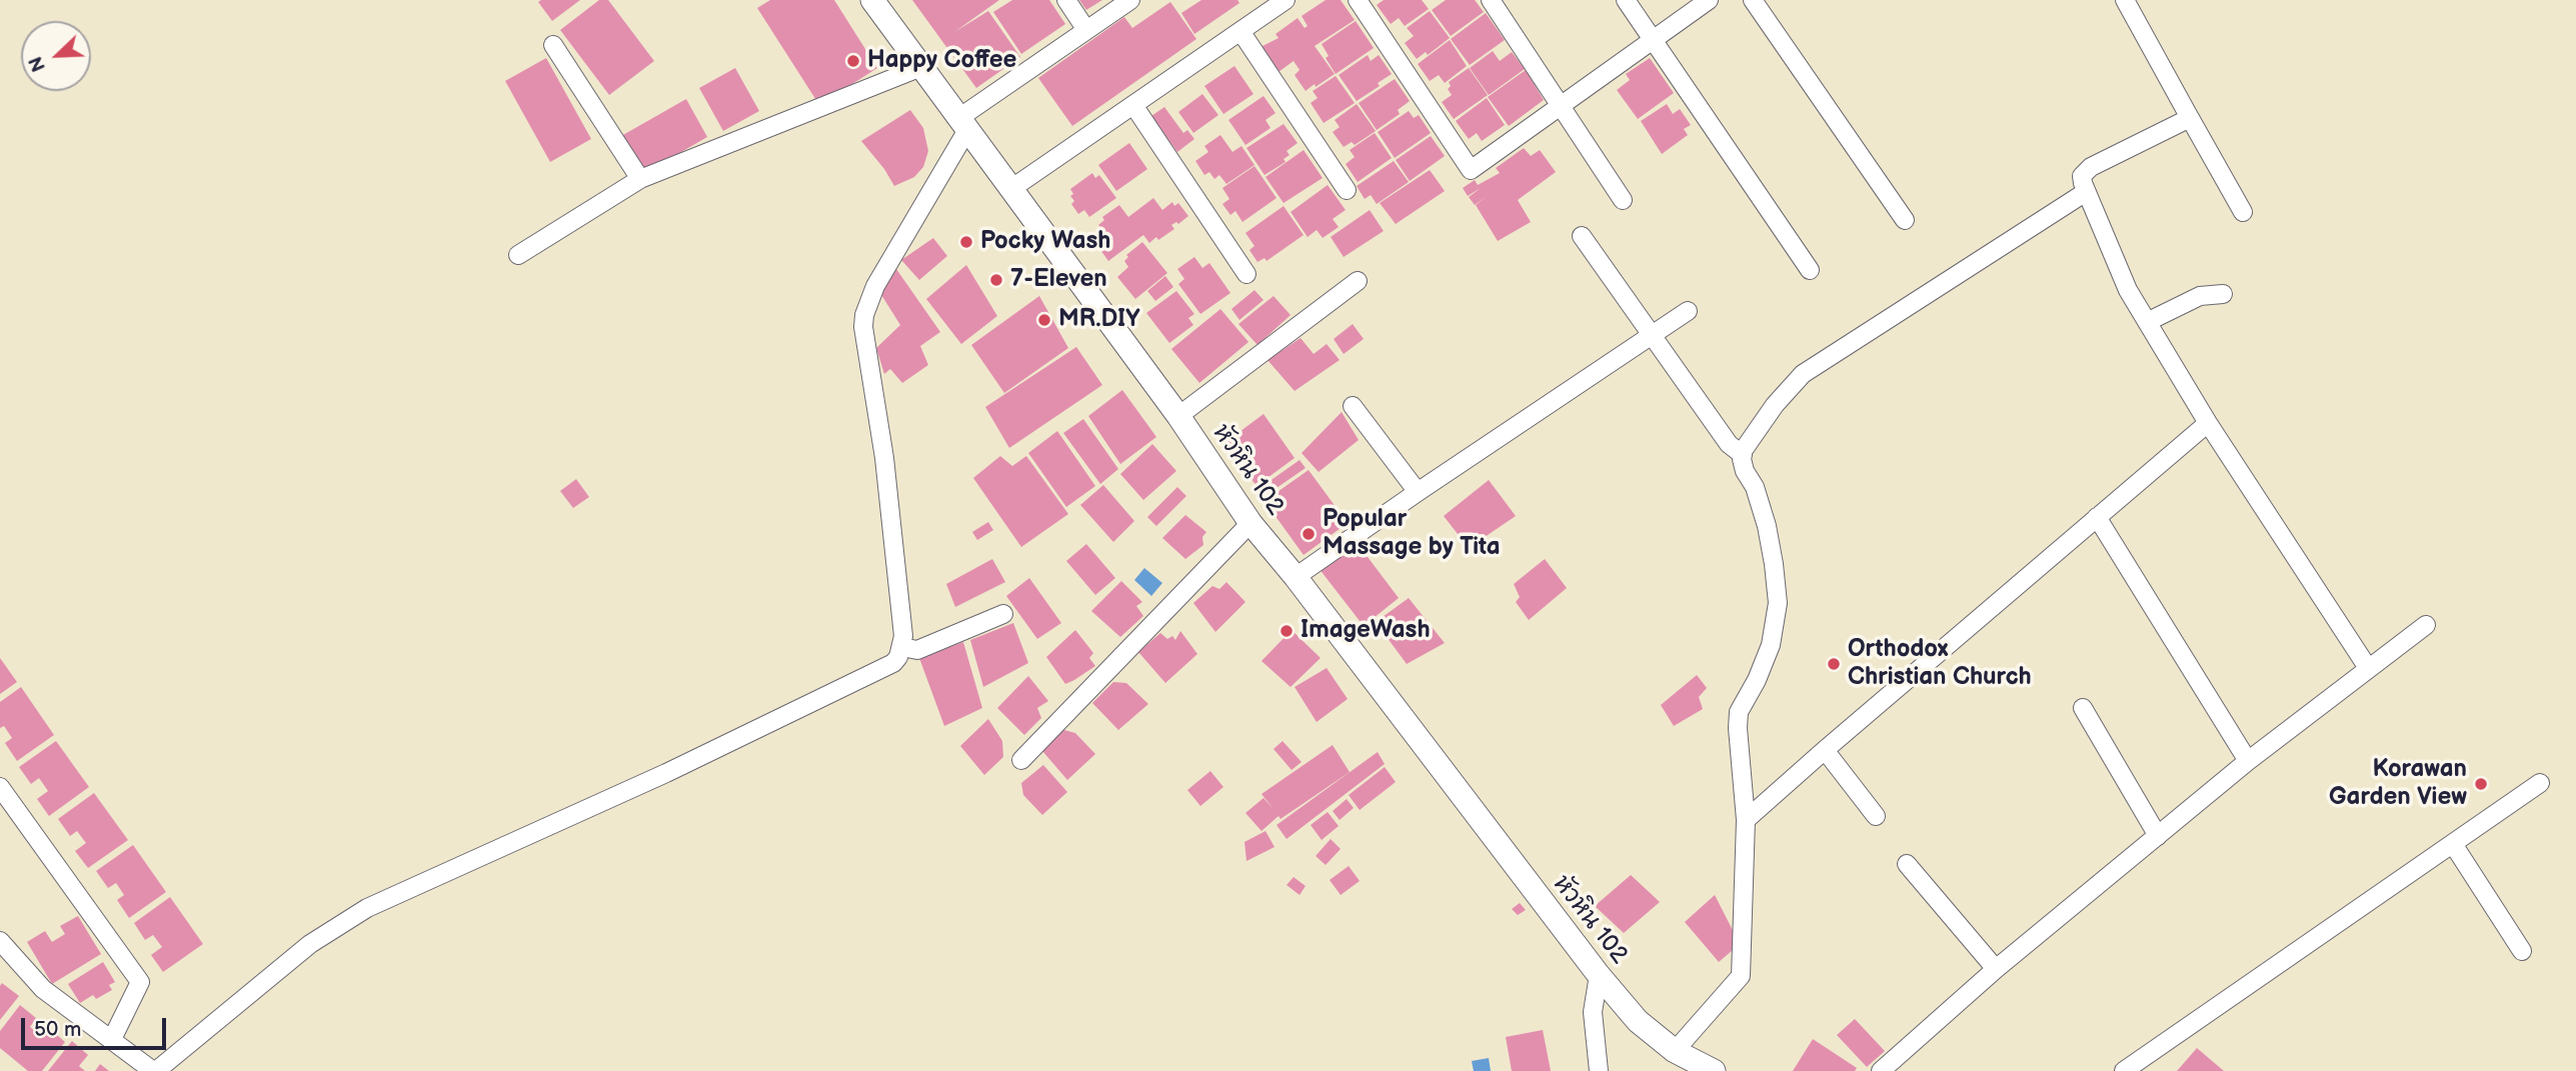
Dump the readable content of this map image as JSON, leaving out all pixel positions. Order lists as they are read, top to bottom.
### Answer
{
  "streets": {
    "street": ["หัวหิน 102"]
  },
  "places": [
    "Happy Coffee",
    "Pocky Wash",
    "7-Eleven",
    "MR.DIY",
    "Popular Massage by Tita",
    "ImageWash",
    "Orthodox Christian Church",
    "Korawan Garden View"
  ],
  "scale_bar": "50 m",
  "north": "bottom left"
}
